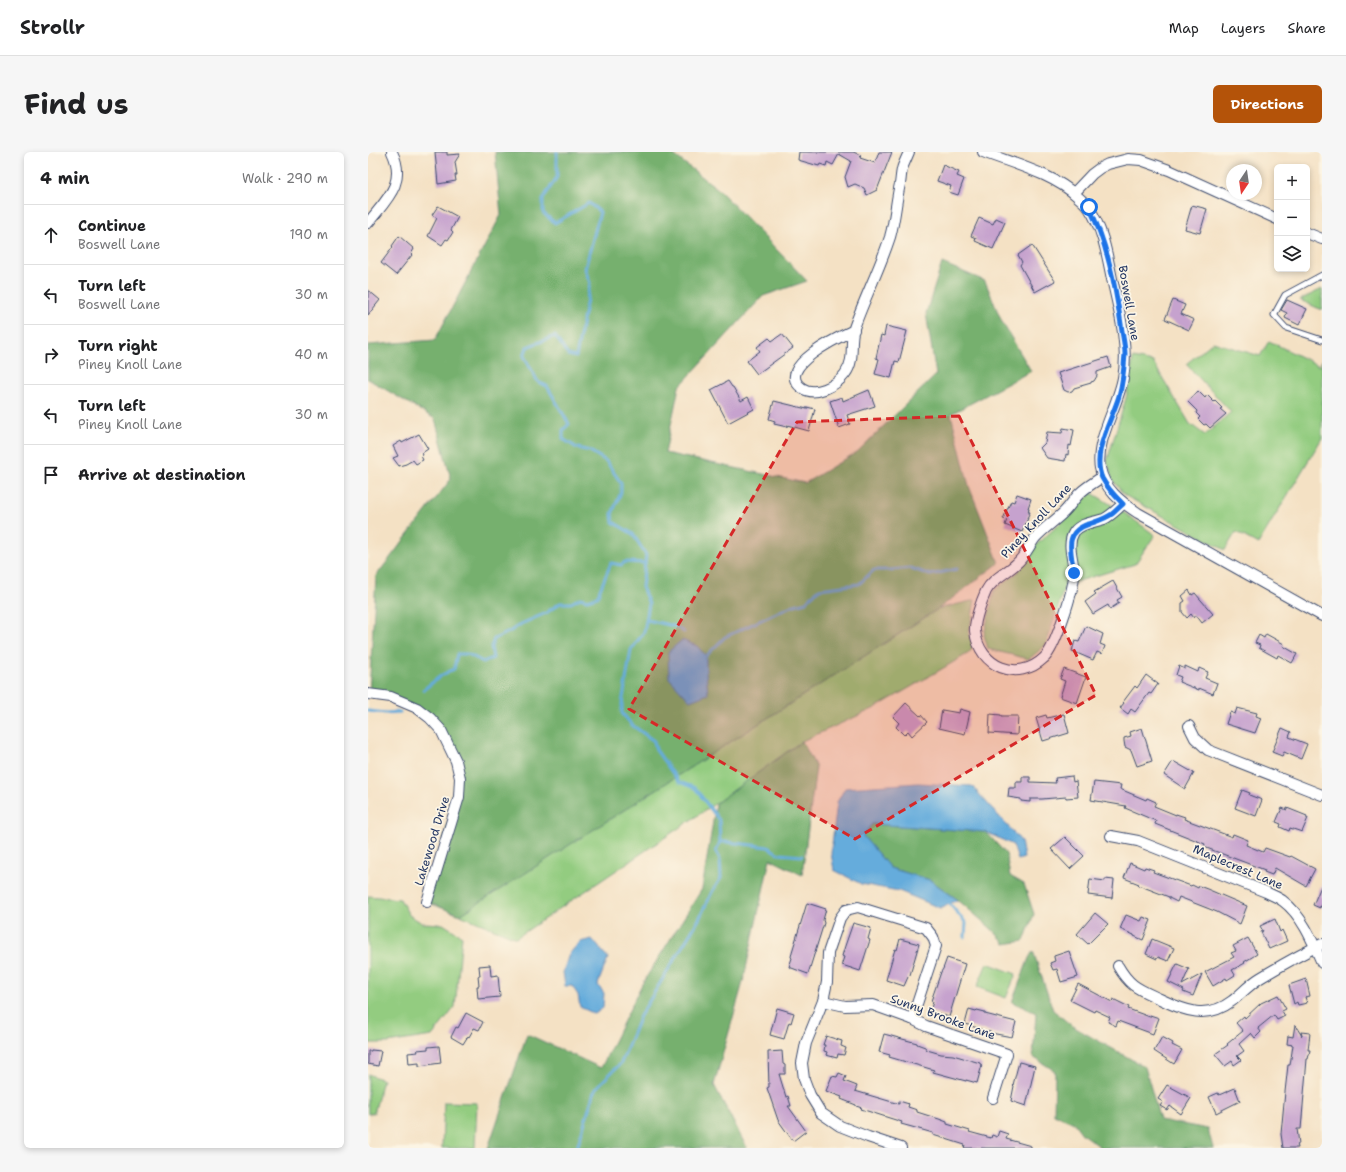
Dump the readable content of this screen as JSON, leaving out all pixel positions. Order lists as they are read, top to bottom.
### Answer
{
  "streets": {
    "street": [
      "Boswell Lane",
      "Piney Knoll Lane",
      "Lakewood Drive",
      "Maplecrest Lane",
      "Sunny Brooke Lane"
    ]
  },
  "crossings": [
    ["Boswell Lane", "Piney Knoll Lane"]
  ],
  "north": "bottom",
  "page": {
    "header": "Strollr",
    "nav": ["Map", "Layers", "Share"],
    "title": "Find us",
    "buttons": "Directions",
    "heading": ["4 min", "Walk · 290 m"],
    "map_buttons": ["+", "−"],
    "list": [
      ["Continue", "Boswell Lane", "190 m"],
      ["Turn left", "Boswell Lane", "30 m"],
      ["Turn right", "Piney Knoll Lane", "40 m"],
      ["Turn left", "Piney Knoll Lane", "30 m"],
      "Arrive at destination"
    ]
  }
}
